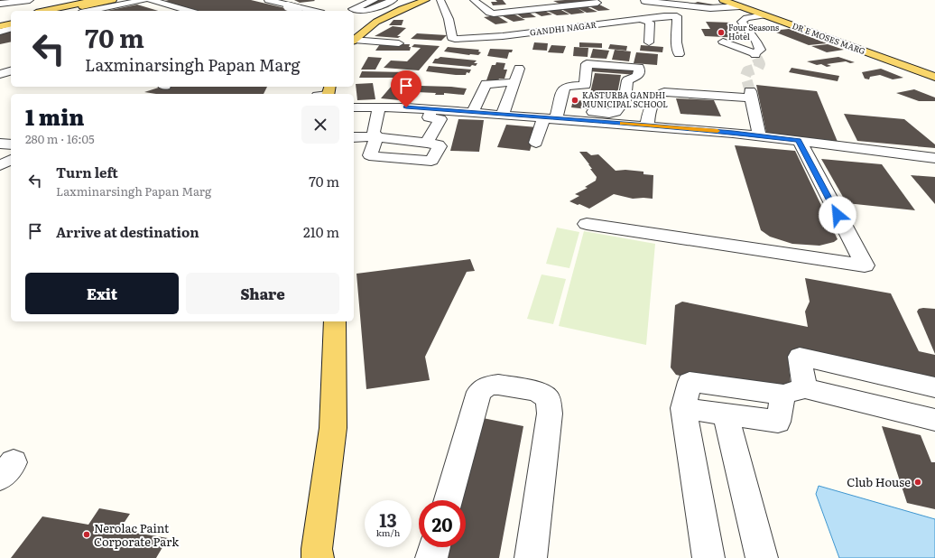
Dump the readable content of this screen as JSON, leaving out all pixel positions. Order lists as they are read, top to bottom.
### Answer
{
  "streets": {
    "main road": ["DR E MOSES MARG"],
    "street": ["GANDHI NAGAR"]
  },
  "places": [
    "Four Seasons Hotel",
    "KASTURBA GANDHI MUNICIPAL SCHOOL",
    "Club House",
    "Nerolac Paint Corporate Park"
  ],
  "page": {
    "turn": ["70 m", "Laxminarsingh Papan Marg"],
    "heading": ["1 min", "280 m · 16:05"],
    "list": [
      {
        "name": "Turn left",
        "note": "Laxminarsingh Papan Marg",
        "value": "70 m"
      },
      {
        "name": "Arrive at destination",
        "value": "210 m"
      }
    ],
    "buttons": ["Exit", "Share"],
    "speed": "13 km/h",
    "limit": "20"
  }
}
